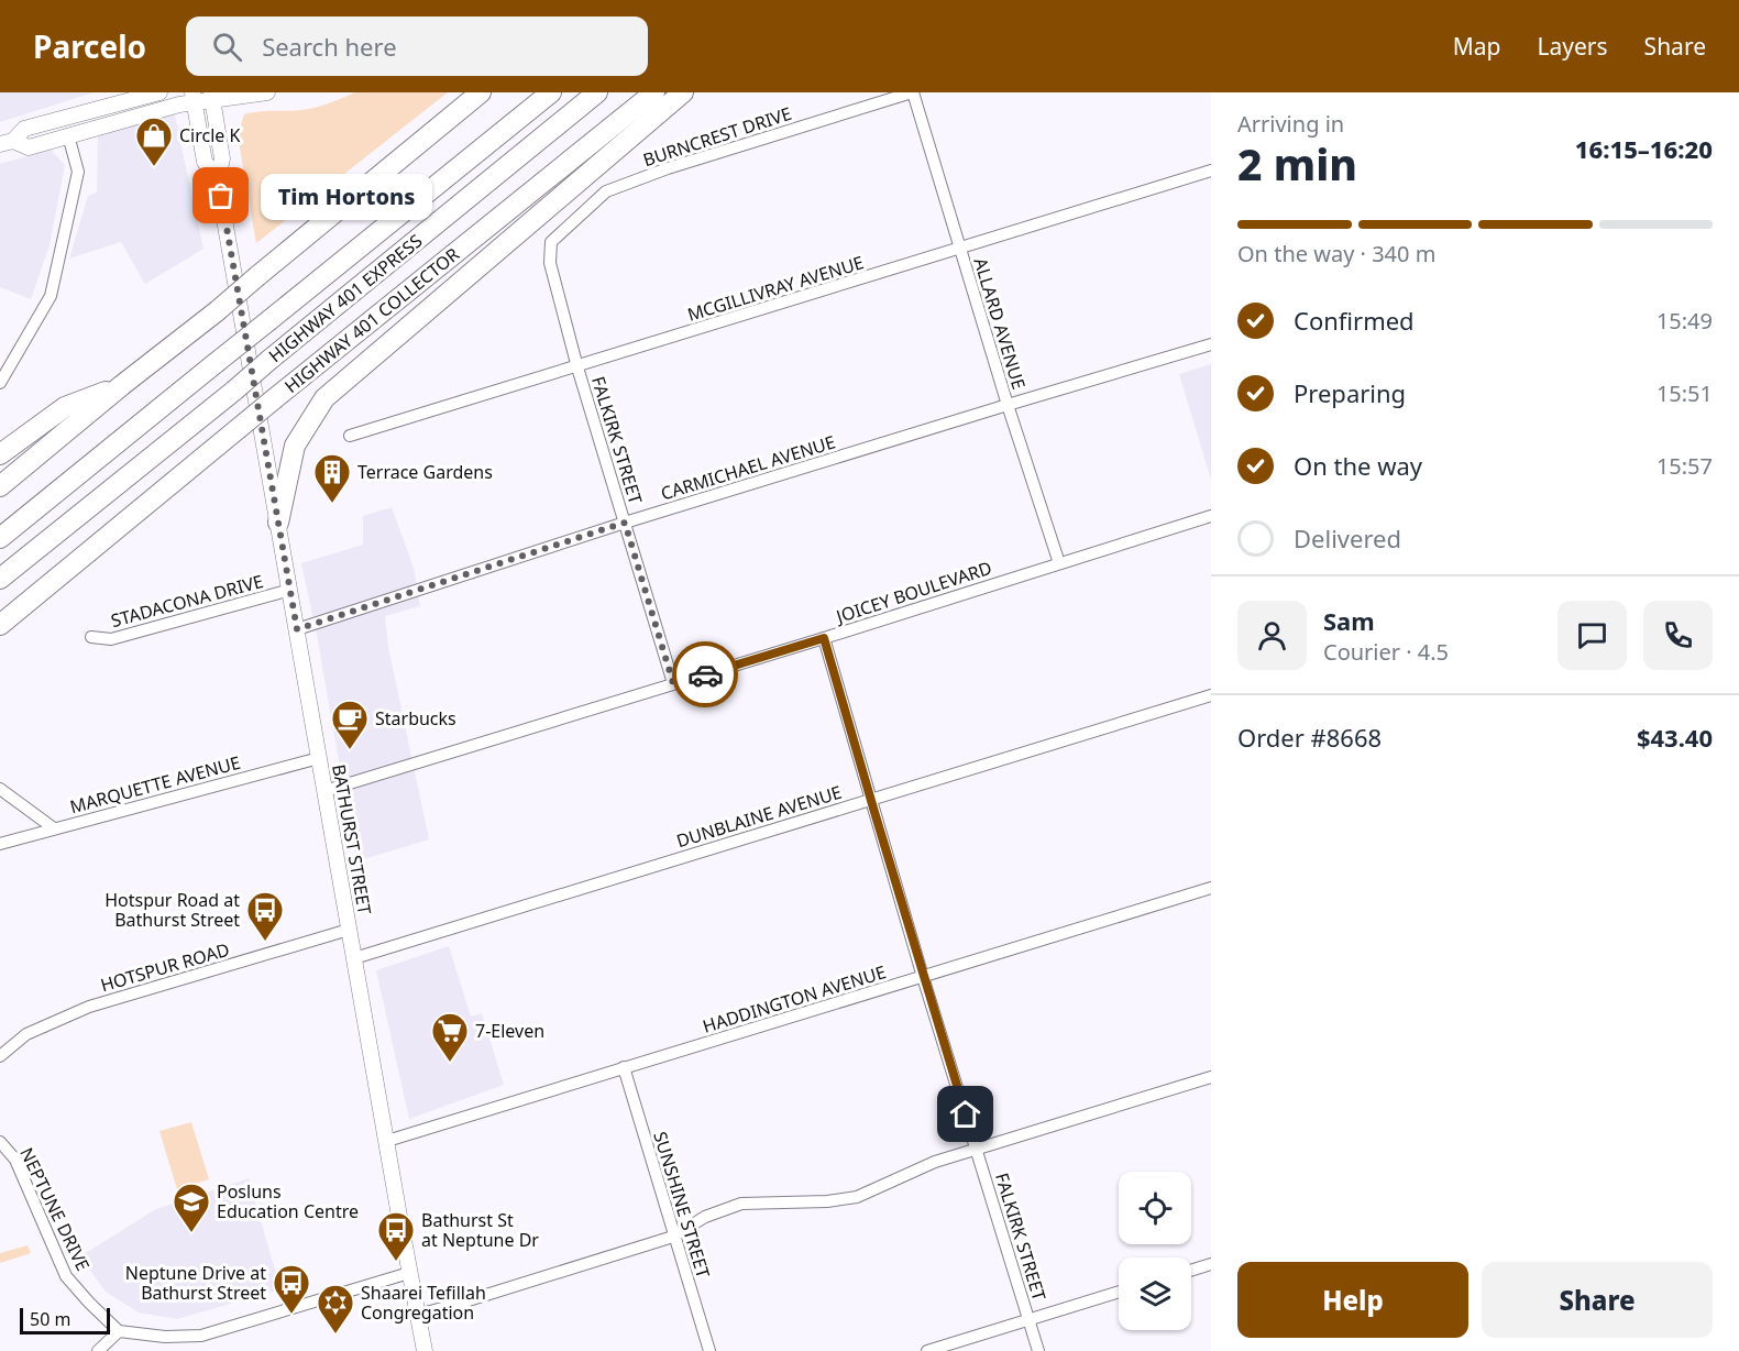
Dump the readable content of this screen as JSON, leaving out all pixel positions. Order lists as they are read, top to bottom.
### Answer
{
  "streets": {
    "highway": ["HIGHWAY 401 EXPRESS", "HIGHWAY 401 COLLECTOR"],
    "main road": ["BATHURST STREET"],
    "street": [
      "BURNCREST DRIVE",
      "MCGILLIVRAY AVENUE",
      "ALLARD AVENUE",
      "FALKIRK STREET",
      "CARMICHAEL AVENUE",
      "JOICEY BOULEVARD",
      "STADACONA DRIVE",
      "MARQUETTE AVENUE",
      "DUNBLAINE AVENUE",
      "HOTSPUR ROAD",
      "HADDINGTON AVENUE",
      "SUNSHINE STREET",
      "NEPTUNE DRIVE"
    ]
  },
  "crossings": [
    ["BURNCREST DRIVE", "ALLARD AVENUE"],
    ["BURNCREST DRIVE", "FALKIRK STREET"],
    ["MCGILLIVRAY AVENUE", "ALLARD AVENUE"],
    ["MCGILLIVRAY AVENUE", "FALKIRK STREET"],
    ["ALLARD AVENUE", "CARMICHAEL AVENUE"],
    ["ALLARD AVENUE", "JOICEY BOULEVARD"],
    ["FALKIRK STREET", "CARMICHAEL AVENUE"],
    ["FALKIRK STREET", "JOICEY BOULEVARD"],
    ["FALKIRK STREET", "DUNBLAINE AVENUE"],
    ["FALKIRK STREET", "HADDINGTON AVENUE"],
    ["CARMICHAEL AVENUE", "BATHURST STREET"],
    ["JOICEY BOULEVARD", "BATHURST STREET"],
    ["STADACONA DRIVE", "BATHURST STREET"],
    ["MARQUETTE AVENUE", "BATHURST STREET"],
    ["DUNBLAINE AVENUE", "BATHURST STREET"],
    ["BATHURST STREET", "HOTSPUR ROAD"],
    ["BATHURST STREET", "HADDINGTON AVENUE"],
    ["HADDINGTON AVENUE", "SUNSHINE STREET"]
  ],
  "places": {
    "shop": ["Circle K"],
    "other": ["Tim Hortons"],
    "building": ["Terrace Gardens"],
    "cafe": ["Starbucks"],
    "bus stop": ["Hotspur Road at Bathurst Street", "Bathurst St at Neptune Dr", "Neptune Drive at Bathurst Street"],
    "supermarket": ["7-Eleven"],
    "school or university": ["Posluns Education Centre"],
    "synagogue": ["Shaarei Tefillah Congregation"]
  },
  "scale_bar": "50 m",
  "page": {
    "header": "Parcelo",
    "search": "Search here",
    "nav": ["Map", "Layers", "Share"],
    "heading": ["2 min", "Arriving in", "16:15–16:20"],
    "panel": [
      "Sam",
      "Courier · 4.5",
      "Order #8668",
      "$43.40"
    ],
    "bubble": "Tim Hortons",
    "bar": "On the way · 340 m",
    "list": [
      ["Confirmed", "15:49"],
      ["Preparing", "15:51"],
      ["On the way", "15:57"],
      "Delivered"
    ],
    "buttons": ["Help", "Share"],
    "scale": "50 m"
  }
}
